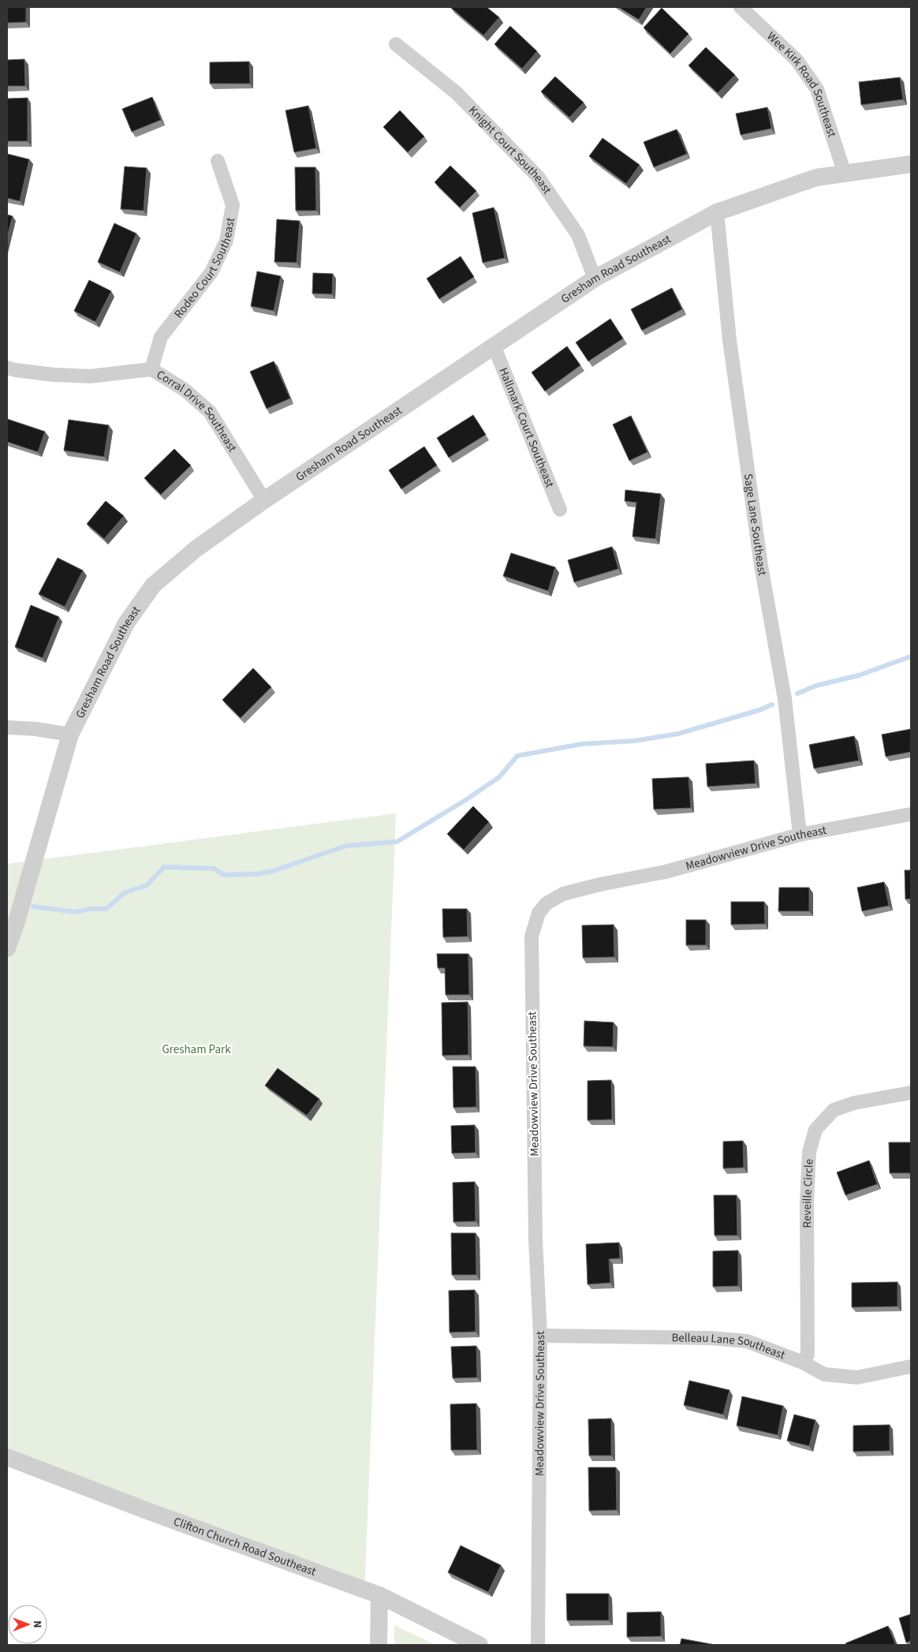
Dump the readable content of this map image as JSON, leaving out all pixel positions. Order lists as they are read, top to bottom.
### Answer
{
  "streets": {
    "street": [
      "Wee Kirk Road Southeast",
      "Knight Court Southeast",
      "Rodeo Court Southeast",
      "Gresham Road Southeast",
      "Corral Drive Southeast",
      "Hallmark Court Southeast",
      "Sage Lane Southeast",
      "Meadowview Drive Southeast",
      "Reveille Circle",
      "Belleau Lane Southeast",
      "Clifton Church Road Southeast"
    ]
  },
  "crossings": [
    ["Wee Kirk Road Southeast", "Gresham Road Southeast"],
    ["Knight Court Southeast", "Gresham Road Southeast"],
    ["Rodeo Court Southeast", "Corral Drive Southeast"],
    ["Gresham Road Southeast", "Corral Drive Southeast"],
    ["Gresham Road Southeast", "Hallmark Court Southeast"],
    ["Gresham Road Southeast", "Sage Lane Southeast"],
    ["Sage Lane Southeast", "Meadowview Drive Southeast"],
    ["Meadowview Drive Southeast", "Belleau Lane Southeast"],
    ["Reveille Circle", "Belleau Lane Southeast"]
  ],
  "parks": ["Gresham Park"],
  "north": "right"
}
